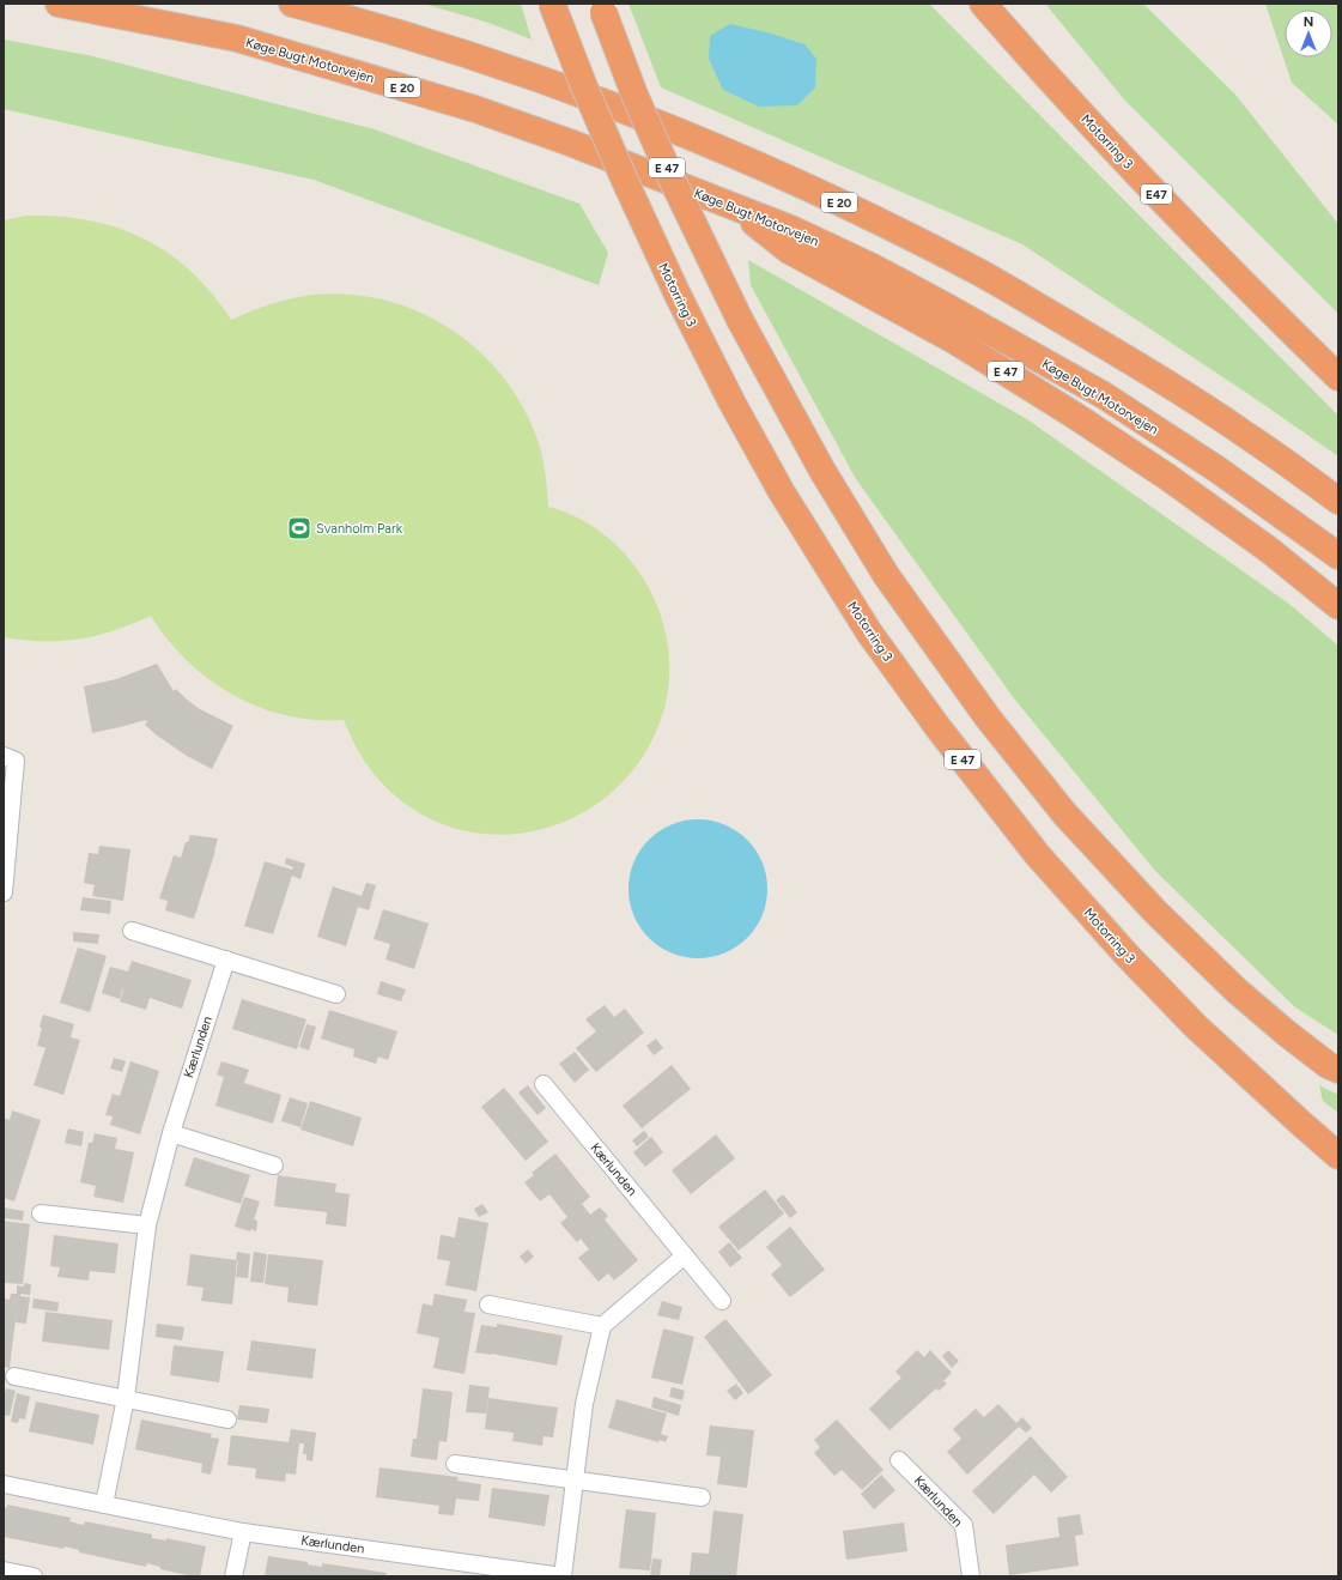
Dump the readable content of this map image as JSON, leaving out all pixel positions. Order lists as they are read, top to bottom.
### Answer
{
  "streets": {
    "highway": [
      "Køge Bugt Motorvejen",
      "E 20",
      "Motorring 3",
      "E 47",
      "E47"
    ],
    "street": ["Kærlunden"]
  },
  "crossings": [
    ["Køge Bugt Motorvejen", "E 47"]
  ],
  "places": {
    "sports": ["Svanholm Park"]
  },
  "north": "top"
}
